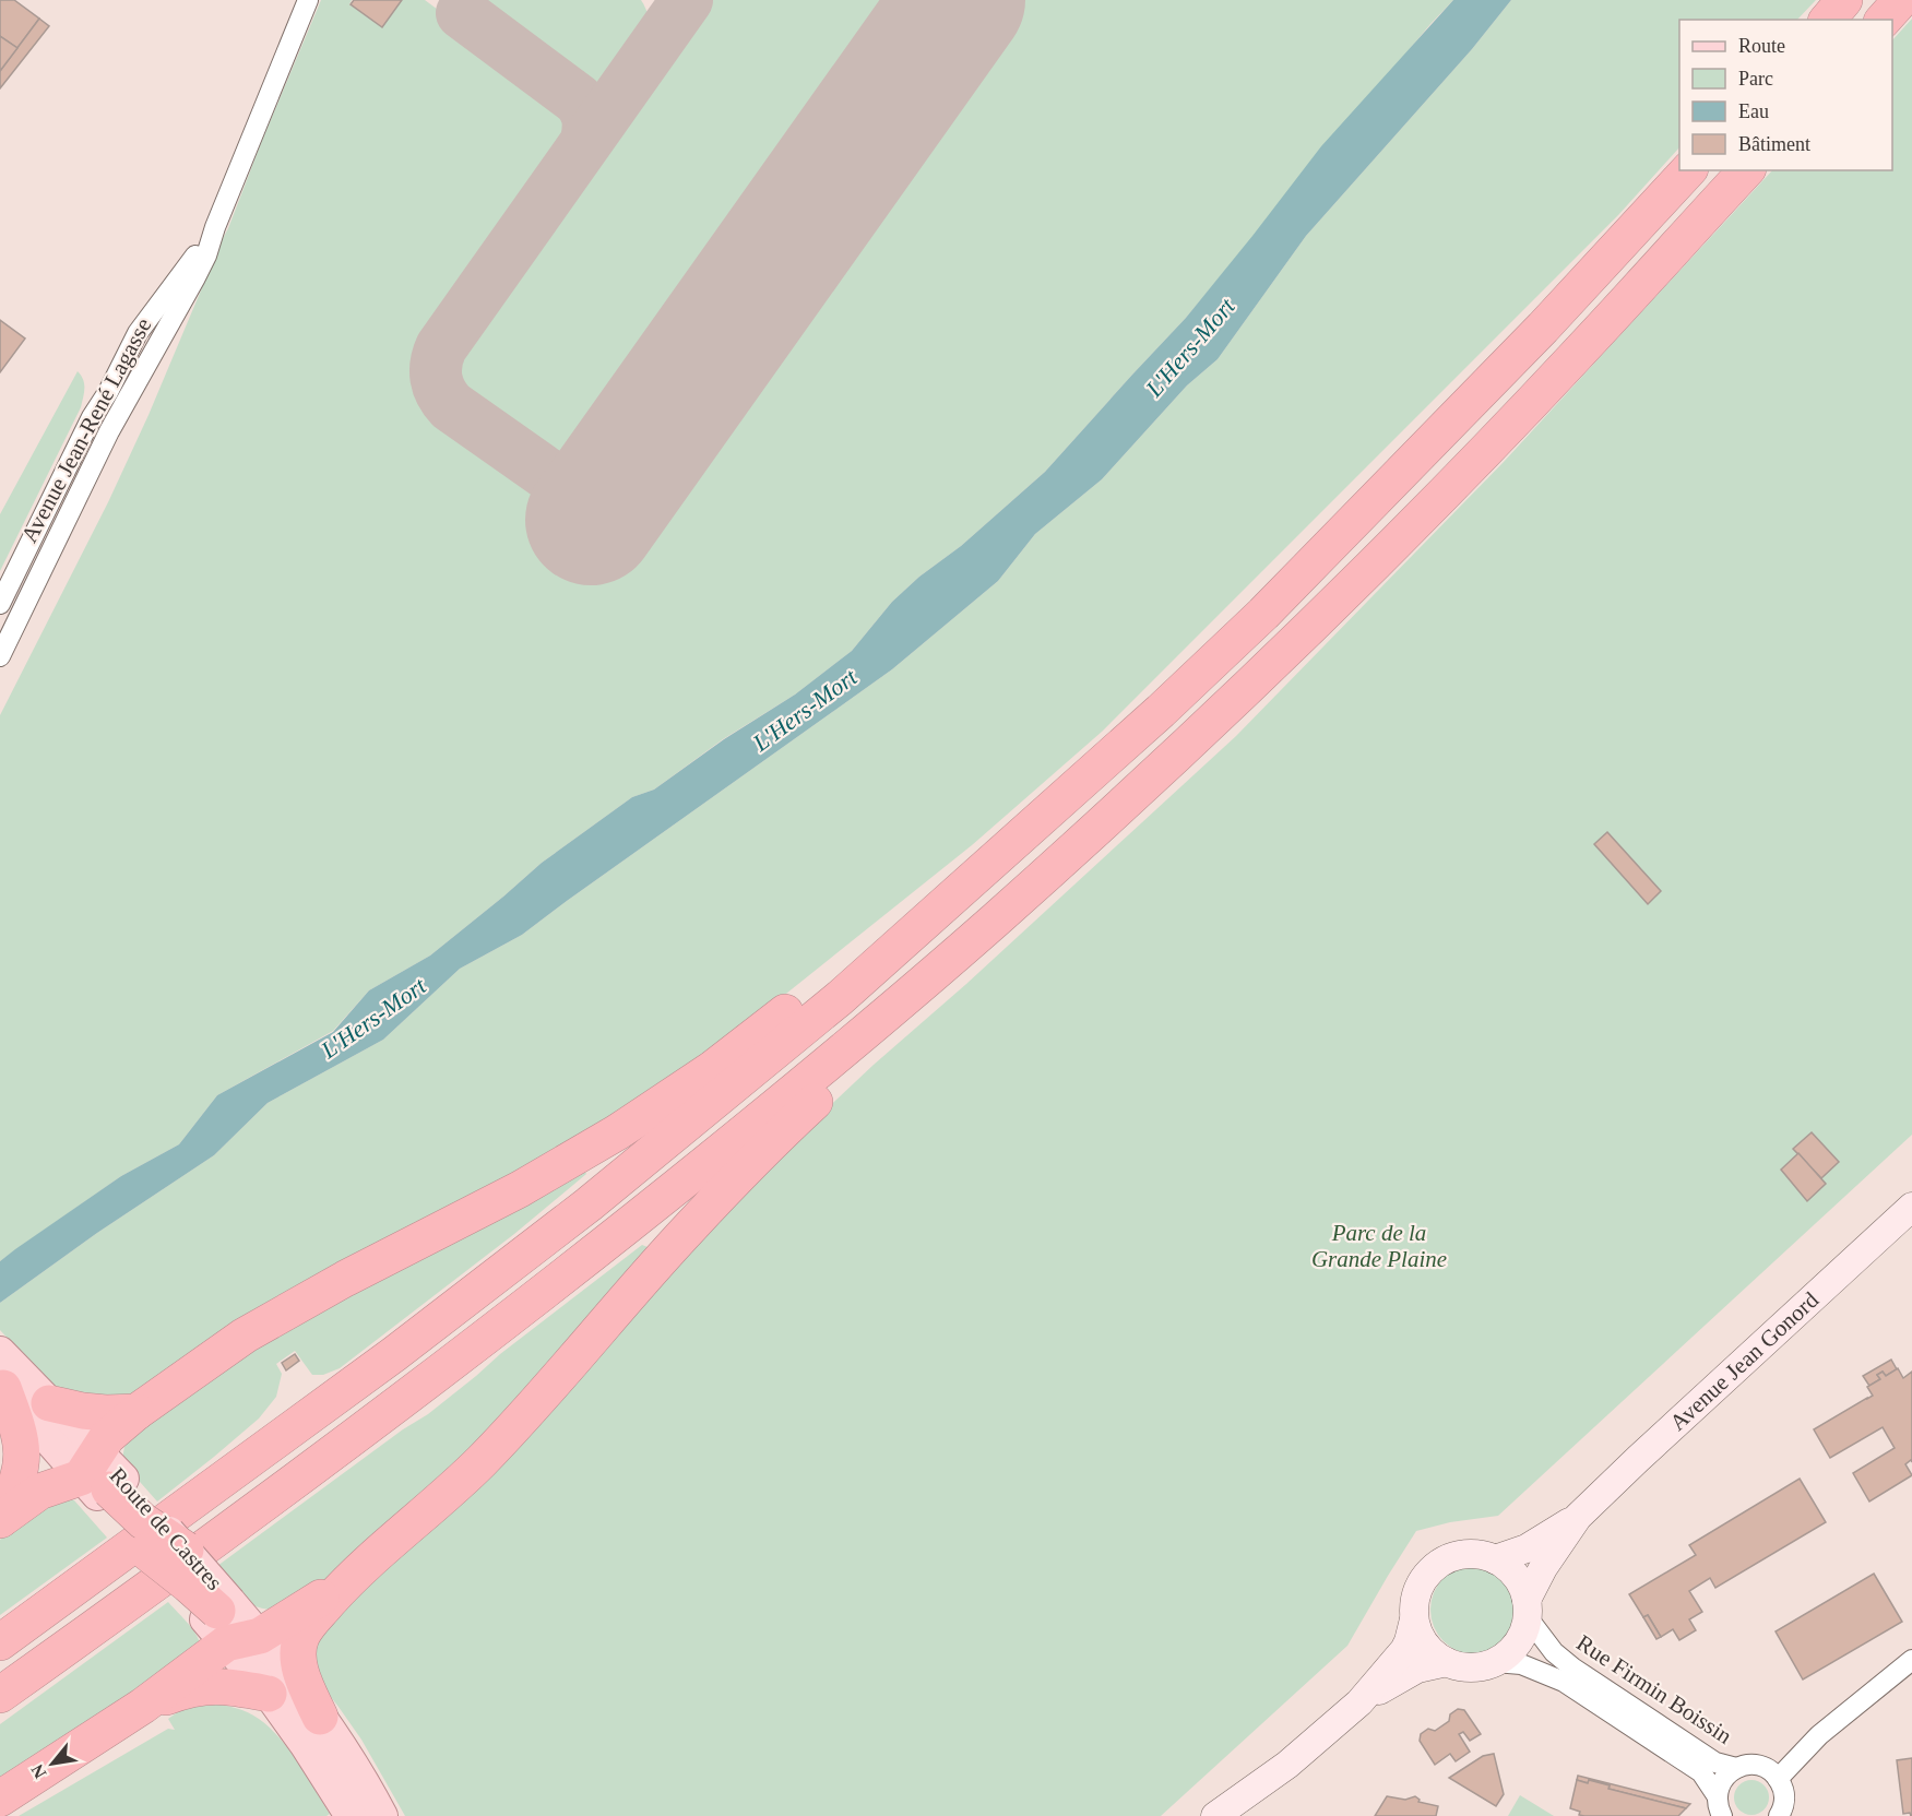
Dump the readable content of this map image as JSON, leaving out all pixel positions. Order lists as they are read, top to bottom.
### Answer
{
  "streets": {
    "main road": ["Route de Castres"],
    "street": ["Avenue Jean-René Lagasse", "Avenue Jean Gonord", "Rue Firmin Boissin"]
  },
  "crossings": [
    ["Avenue Jean Gonord", "Rue Firmin Boissin"]
  ],
  "water": ["L'Hers-Mort"],
  "parks": ["Parc de la Grande Plaine"],
  "legend": [
    "Route",
    "Parc",
    "Eau",
    "Bâtiment"
  ],
  "north": "bottom left"
}
